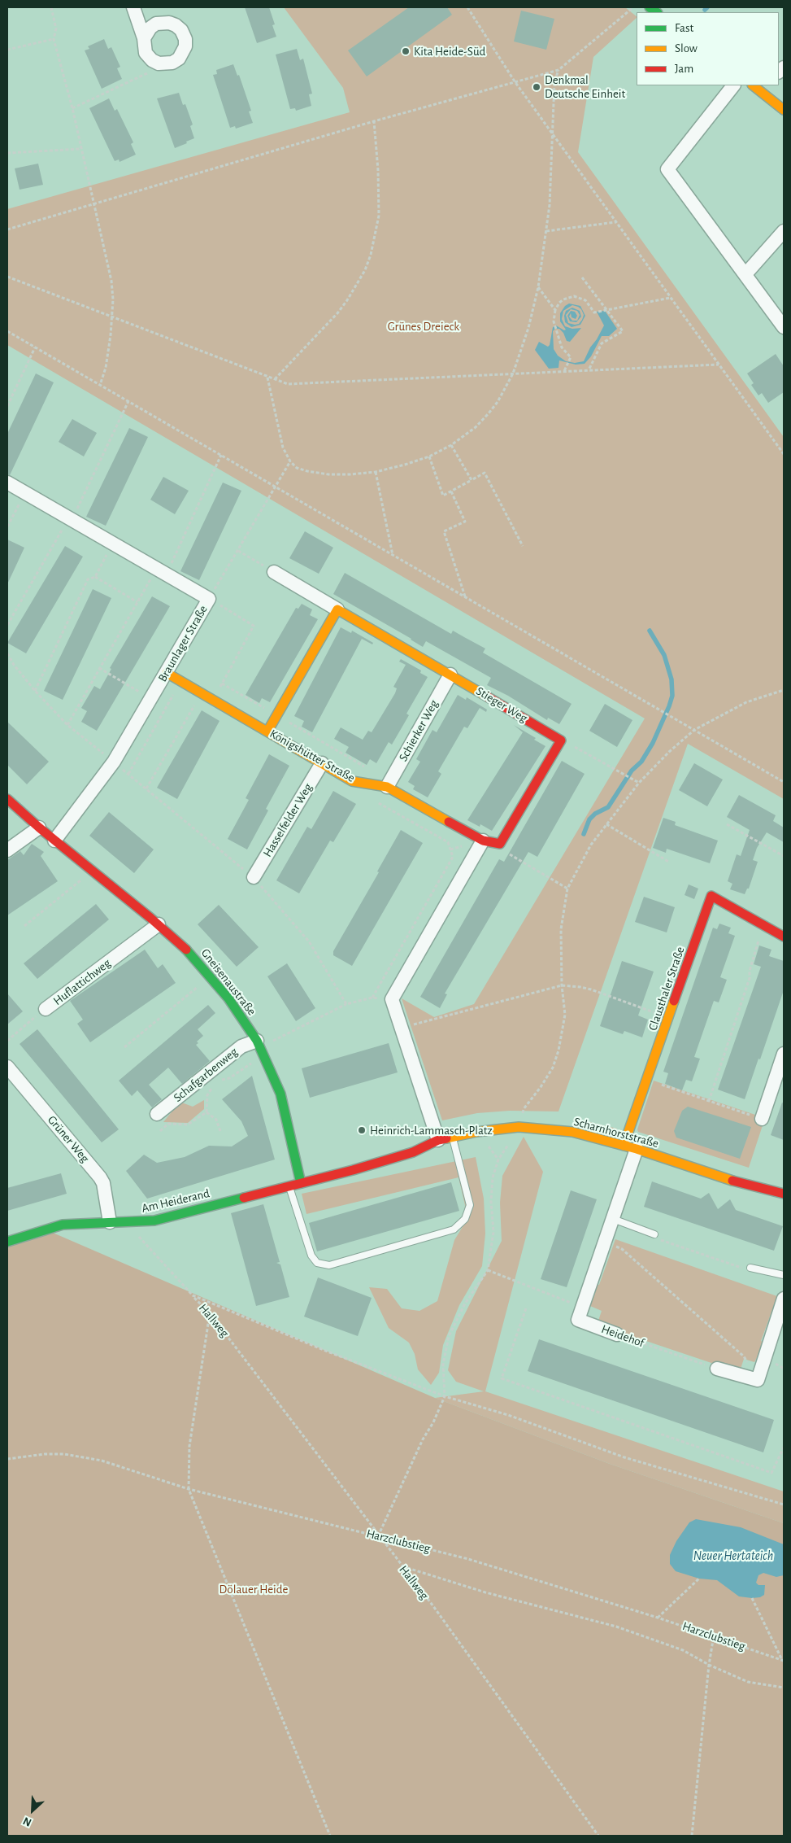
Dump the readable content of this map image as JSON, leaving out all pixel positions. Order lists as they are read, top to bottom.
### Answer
{
  "streets": {
    "street": [
      "Braunlager Straße",
      "Stieger Weg",
      "Schierker Weg",
      "Königshütter Straße",
      "Hasselfelder Weg",
      "Huflattichweg",
      "Gneisenaustraße",
      "Clausthaler Straße",
      "Schafgarbenweg",
      "Scharnhorststraße",
      "Grüner Weg",
      "Am Heiderand",
      "Heidehof"
    ],
    "path": ["Hallweg", "Harzclubstieg"]
  },
  "crossings": [
    ["Braunlager Straße", "Königshütter Straße"],
    ["Braunlager Straße", "Gneisenaustraße"],
    ["Stieger Weg", "Schierker Weg"],
    ["Schierker Weg", "Königshütter Straße"],
    ["Königshütter Straße", "Hasselfelder Weg"],
    ["Huflattichweg", "Gneisenaustraße"],
    ["Gneisenaustraße", "Schafgarbenweg"],
    ["Gneisenaustraße", "Am Heiderand"],
    ["Clausthaler Straße", "Scharnhorststraße"],
    ["Scharnhorststraße", "Heidehof"],
    ["Grüner Weg", "Am Heiderand"],
    ["Am Heiderand", "Hallweg"],
    ["Hallweg", "Harzclubstieg"]
  ],
  "water": ["Neuer Hertateich"],
  "parks": ["Grünes Dreieck", "Dölauer Heide"],
  "places": ["Kita Heide-Süd", "Denkmal Deutsche Einheit", "Heinrich-Lammasch-Platz"],
  "legend": ["Fast", "Slow", "Jam"],
  "north": "bottom left"
}
